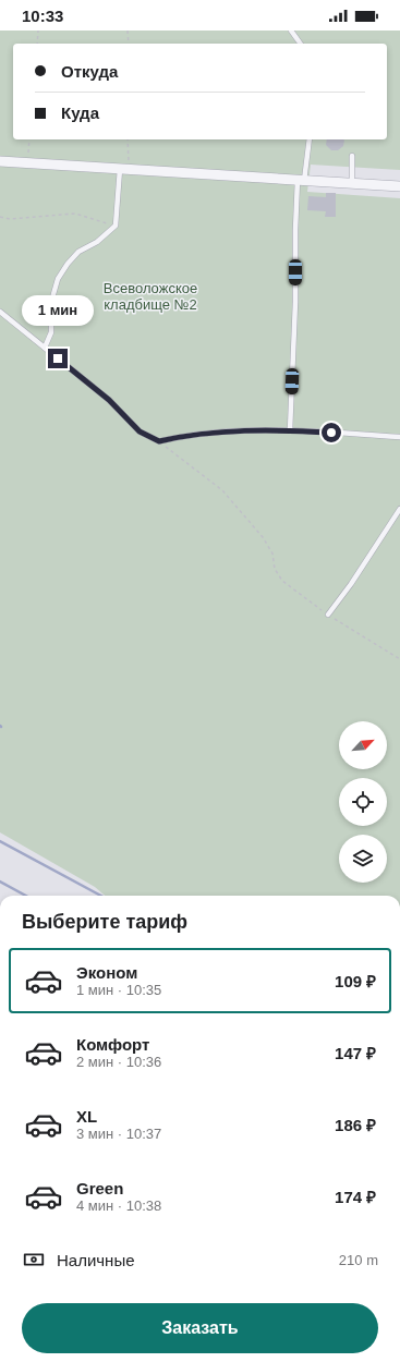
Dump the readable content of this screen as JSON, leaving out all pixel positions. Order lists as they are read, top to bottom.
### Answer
{
  "parks": ["Всеволожское кладбище №2"],
  "north": "top right",
  "page": {
    "status": "10:33",
    "banner": ["Откуда", "Куда"],
    "bubble": "1 мин",
    "heading": "Выберите тариф",
    "list": [
      {
        "name": "Эконом",
        "note": "1 мин · 10:35",
        "value": "109 ₽"
      },
      {
        "name": "Комфорт",
        "note": "2 мин · 10:36",
        "value": "147 ₽"
      },
      {
        "name": "XL",
        "note": "3 мин · 10:37",
        "value": "186 ₽"
      },
      {
        "name": "Green",
        "note": "4 мин · 10:38",
        "value": "174 ₽"
      }
    ],
    "pay": ["Наличные", "210 m"],
    "buttons": "Заказать"
  }
}
